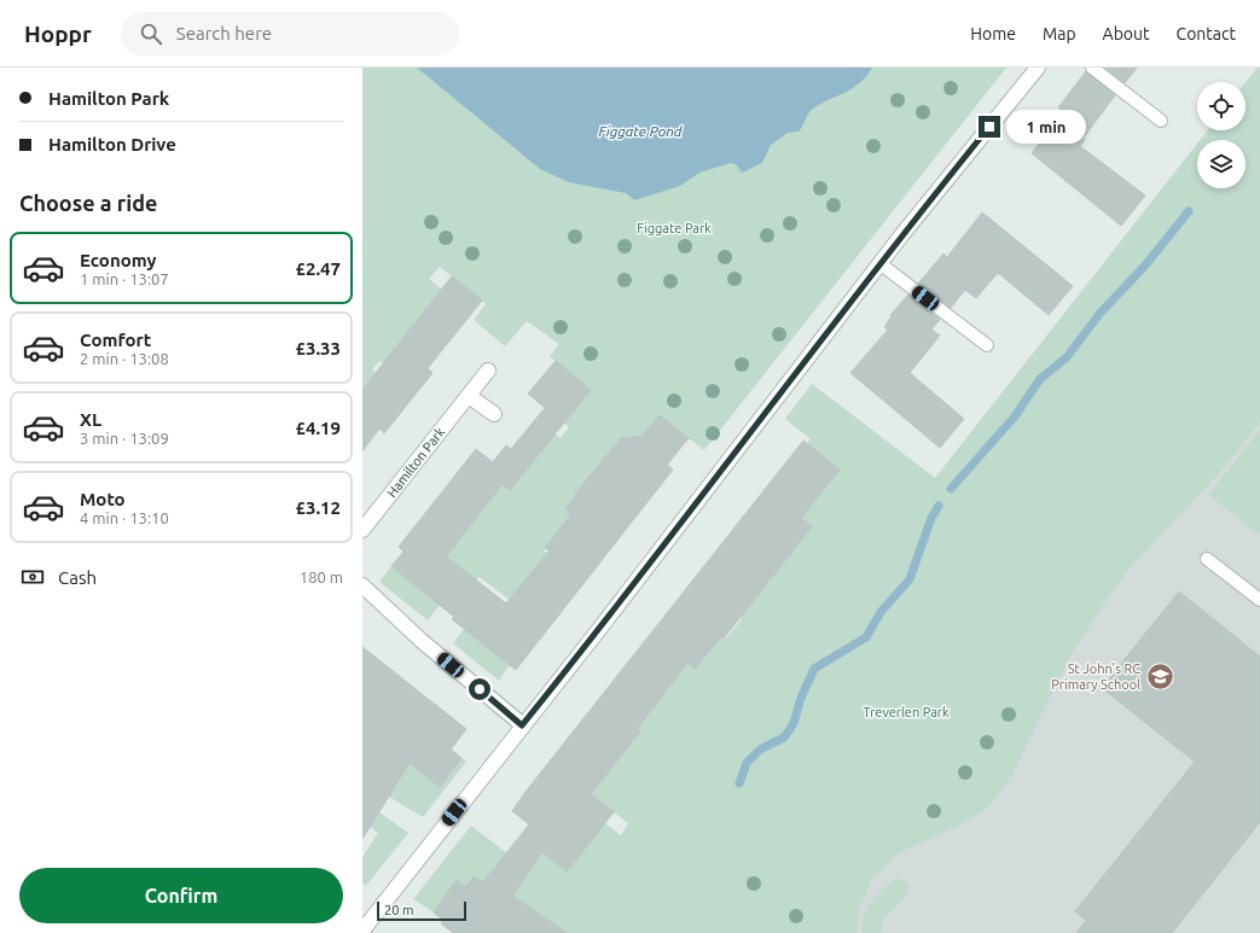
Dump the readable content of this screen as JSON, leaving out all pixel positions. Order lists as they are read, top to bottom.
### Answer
{
  "streets": {
    "street": ["Hamilton Park"]
  },
  "water": ["Figgate Pond"],
  "parks": ["Figgate Park", "Treverlen Park"],
  "places": {
    "school or university": ["St John's RC Primary School"]
  },
  "scale_bar": "20 m",
  "page": {
    "header": "Hoppr",
    "search": "Search here",
    "nav": [
      "Home",
      "Map",
      "About",
      "Contact"
    ],
    "banner": ["Hamilton Park", "Hamilton Drive"],
    "bubble": "1 min",
    "heading": "Choose a ride",
    "list": [
      {
        "name": "Economy",
        "note": "1 min · 13:07",
        "value": "£2.47"
      },
      {
        "name": "Comfort",
        "note": "2 min · 13:08",
        "value": "£3.33"
      },
      {
        "name": "XL",
        "note": "3 min · 13:09",
        "value": "£4.19"
      },
      {
        "name": "Moto",
        "note": "4 min · 13:10",
        "value": "£3.12"
      }
    ],
    "pay": ["Cash", "180 m"],
    "buttons": "Confirm",
    "scale": "20 m"
  }
}
